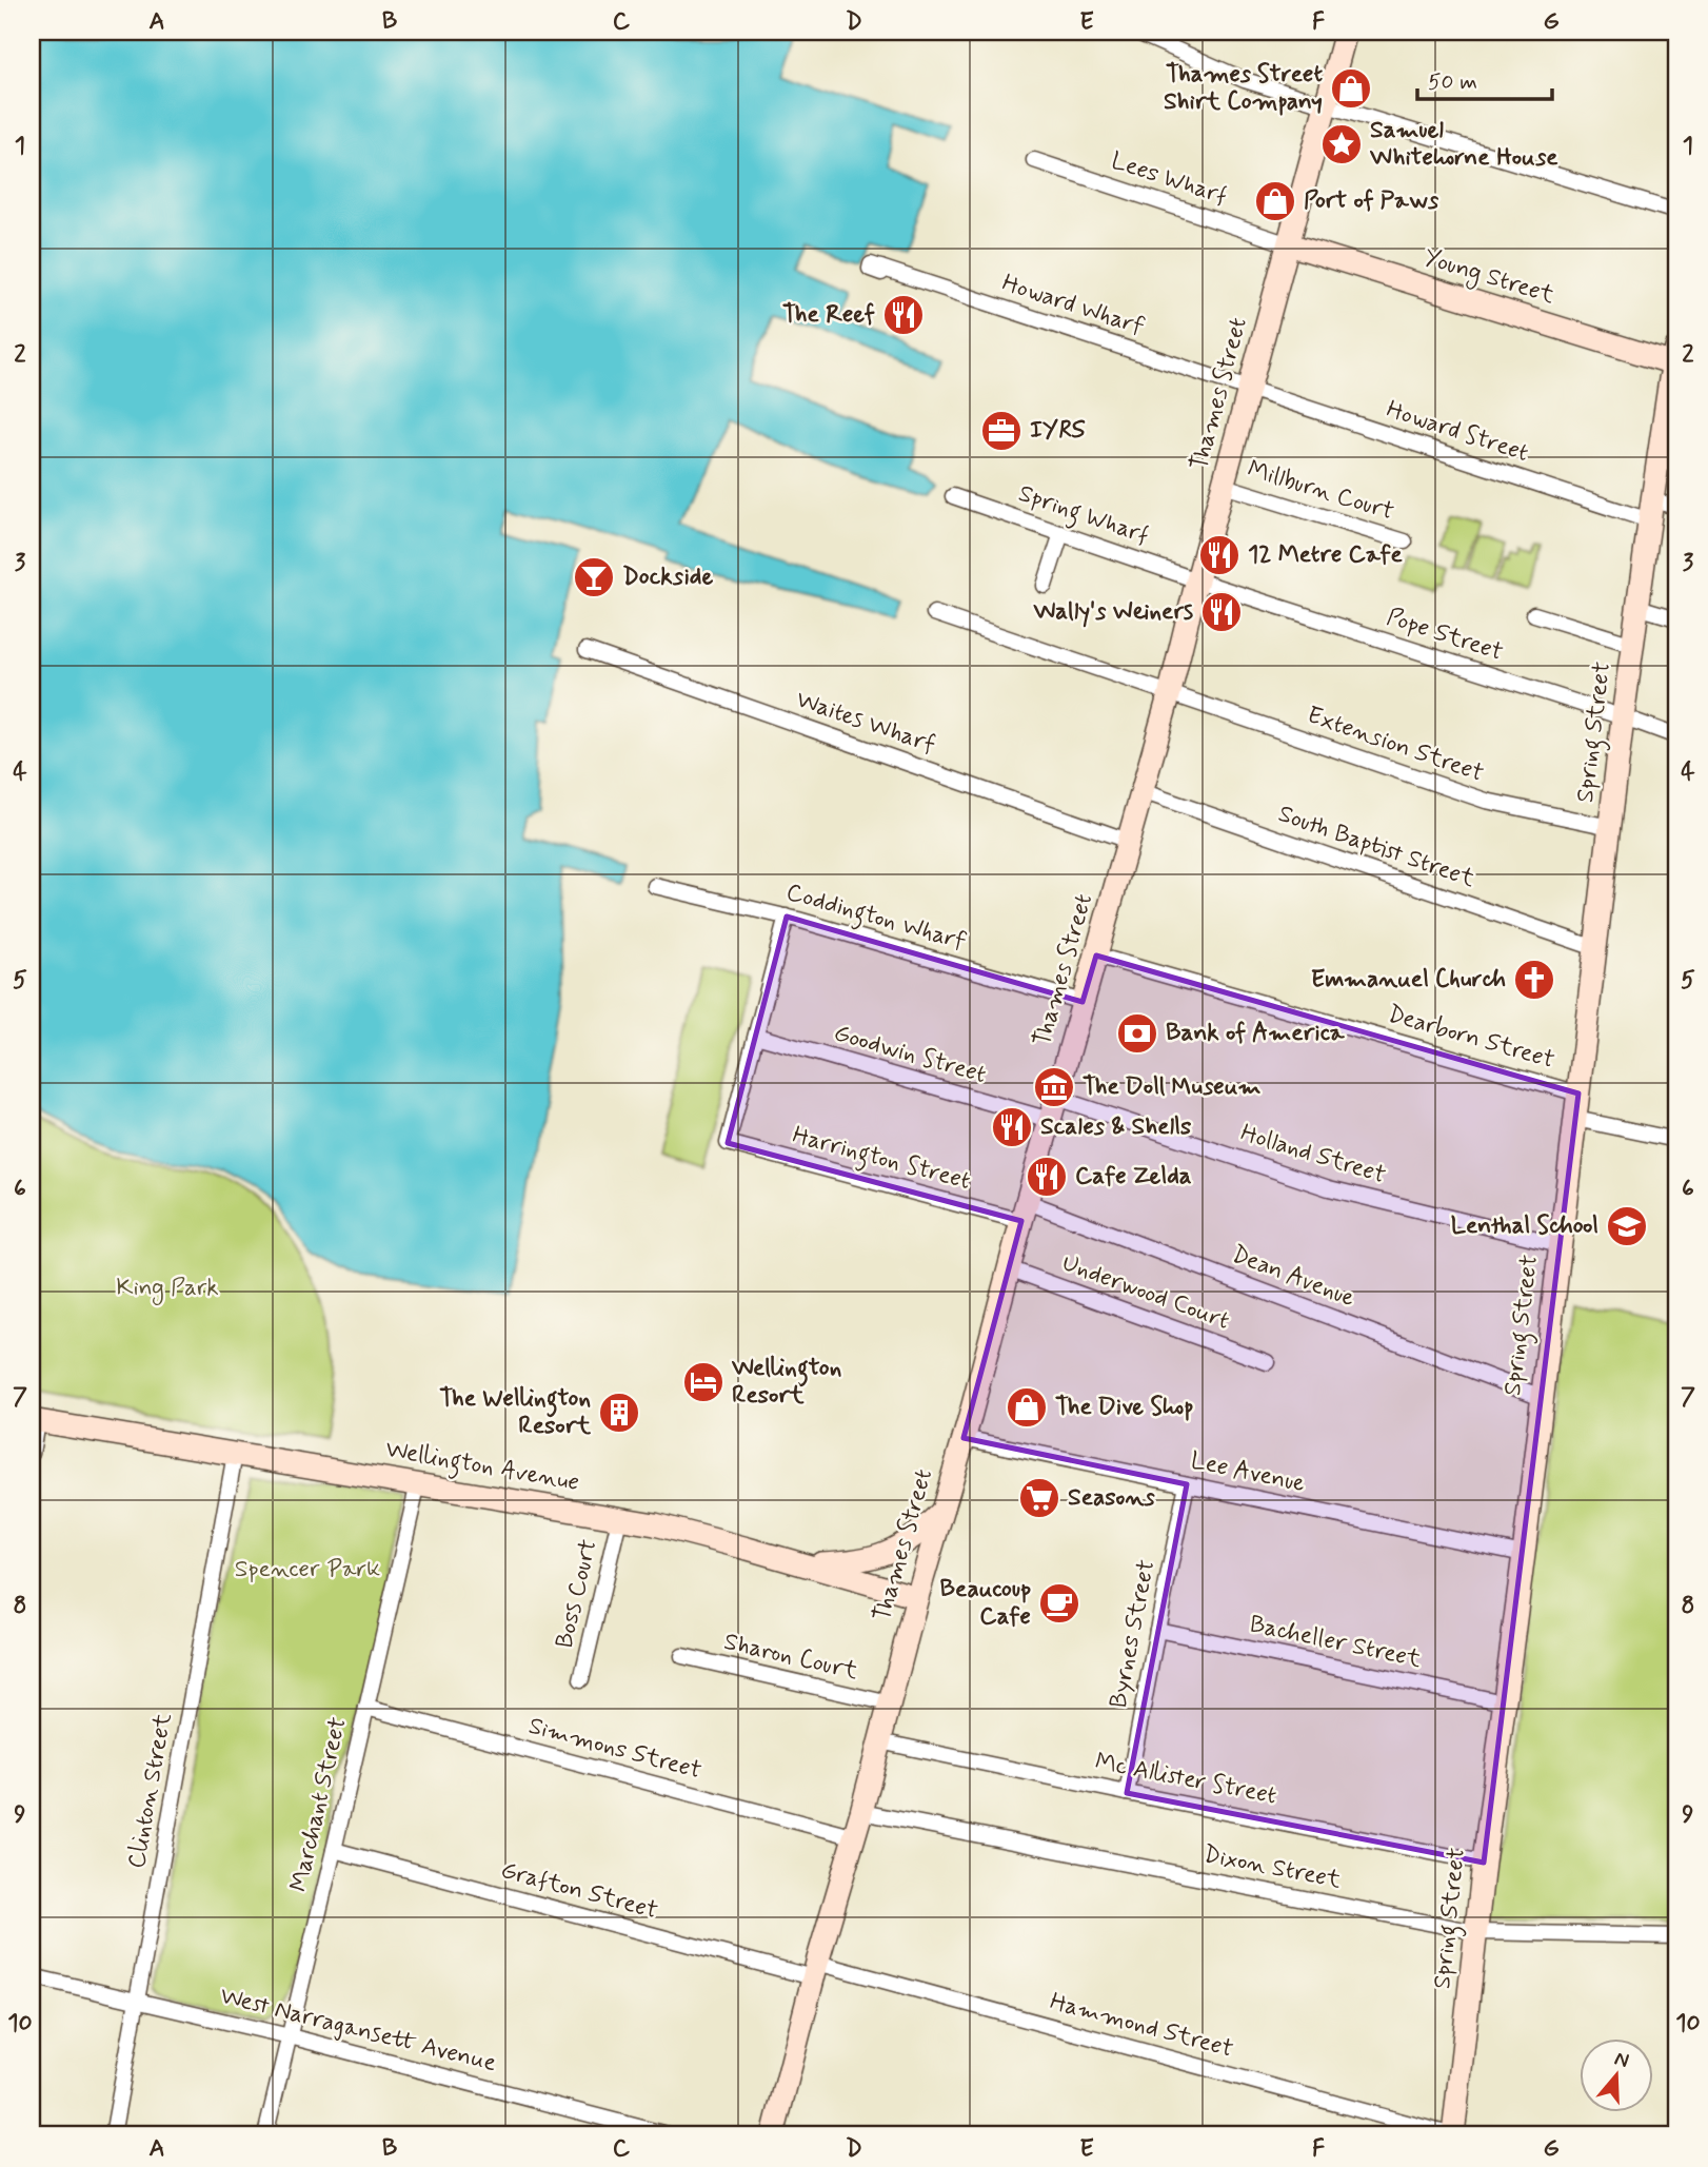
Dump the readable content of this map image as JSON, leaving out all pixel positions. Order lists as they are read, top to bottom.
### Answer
{
  "streets": {
    "main road": [
      "Young Street",
      "Thames Street",
      "Spring Street",
      "Wellington Avenue"
    ],
    "street": [
      "Lees Wharf",
      "Howard Wharf",
      "Howard Street",
      "Millburn Court",
      "Spring Wharf",
      "Pope Street",
      "Waites Wharf",
      "Extension Street",
      "South Baptist Street",
      "Coddington Wharf",
      "Dearborn Street",
      "Goodwin Street",
      "Holland Street",
      "Harrington Street",
      "Dean Avenue",
      "Underwood Court",
      "Lee Avenue",
      "Boss Court",
      "Byrnes Street",
      "Bacheller Street",
      "Sharon Court",
      "Simmons Street",
      "Mc Allister Street",
      "Clinton Street",
      "Marchant Street",
      "Dixon Street",
      "Grafton Street",
      "Hammond Street",
      "West Narragansett Avenue"
    ]
  },
  "crossings": [
    ["Lees Wharf", "Young Street"],
    ["Lees Wharf", "Thames Street"],
    ["Young Street", "Thames Street"],
    ["Young Street", "Spring Street"],
    ["Howard Wharf", "Thames Street"],
    ["Howard Wharf", "Howard Street"],
    ["Thames Street", "Howard Street"],
    ["Thames Street", "Millburn Court"],
    ["Thames Street", "Spring Wharf"],
    ["Thames Street", "Pope Street"],
    ["Thames Street", "Waites Wharf"],
    ["Thames Street", "Extension Street"],
    ["Thames Street", "South Baptist Street"],
    ["Thames Street", "Coddington Wharf"],
    ["Thames Street", "Dearborn Street"],
    ["Thames Street", "Goodwin Street"],
    ["Thames Street", "Holland Street"],
    ["Thames Street", "Harrington Street"],
    ["Thames Street", "Dean Avenue"],
    ["Thames Street", "Underwood Court"],
    ["Thames Street", "Wellington Avenue"],
    ["Thames Street", "Lee Avenue"],
    ["Thames Street", "Sharon Court"],
    ["Thames Street", "Simmons Street"],
    ["Thames Street", "Mc Allister Street"],
    ["Thames Street", "Dixon Street"],
    ["Thames Street", "Grafton Street"],
    ["Thames Street", "Hammond Street"],
    ["Howard Street", "Spring Street"],
    ["Spring Wharf", "Pope Street"],
    ["Pope Street", "Spring Street"],
    ["Spring Street", "Extension Street"],
    ["Spring Street", "South Baptist Street"],
    ["Spring Street", "Dearborn Street"],
    ["Spring Street", "Holland Street"],
    ["Spring Street", "Dean Avenue"],
    ["Spring Street", "Lee Avenue"],
    ["Spring Street", "Bacheller Street"],
    ["Spring Street", "Mc Allister Street"],
    ["Spring Street", "Dixon Street"],
    ["Spring Street", "Hammond Street"],
    ["Goodwin Street", "Harrington Street"],
    ["Harrington Street", "Dean Avenue"],
    ["Wellington Avenue", "Boss Court"],
    ["Wellington Avenue", "Clinton Street"],
    ["Wellington Avenue", "Marchant Street"],
    ["Lee Avenue", "Byrnes Street"],
    ["Byrnes Street", "Bacheller Street"],
    ["Byrnes Street", "Mc Allister Street"],
    ["Simmons Street", "Marchant Street"],
    ["Clinton Street", "West Narragansett Avenue"],
    ["Marchant Street", "Grafton Street"],
    ["Marchant Street", "West Narragansett Avenue"],
    ["Grafton Street", "Hammond Street"]
  ],
  "parks": ["King Park", "Spencer Park"],
  "places": {
    "shop": ["Thames Street Shirt Company", "Port of Paws", "The Dive Shop"],
    "place": ["Samuel Whitehorne House"],
    "restaurant": [
      "The Reef",
      "12 Metre Cafe",
      "Wally's Weiners",
      "Scales & Shells",
      "Cafe Zelda"
    ],
    "office": ["IYRS"],
    "bar": ["Dockside"],
    "church": ["Emmanuel Church"],
    "bank": ["Bank of America"],
    "museum": ["The Doll Museum"],
    "school or university": ["Lenthal School"],
    "hotel": ["Wellington Resort"],
    "building": ["The Wellington Resort"],
    "supermarket": ["Seasons"],
    "cafe": ["Beaucoup Cafe"]
  },
  "scale_bar": "50 m",
  "north": "top",
  "grid": {
    "columns": [
      "A",
      "B",
      "C",
      "D",
      "E",
      "F",
      "G"
    ],
    "rows": [
      "1",
      "2",
      "3",
      "4",
      "5",
      "6",
      "7",
      "8",
      "9",
      "10"
    ]
  }
}
